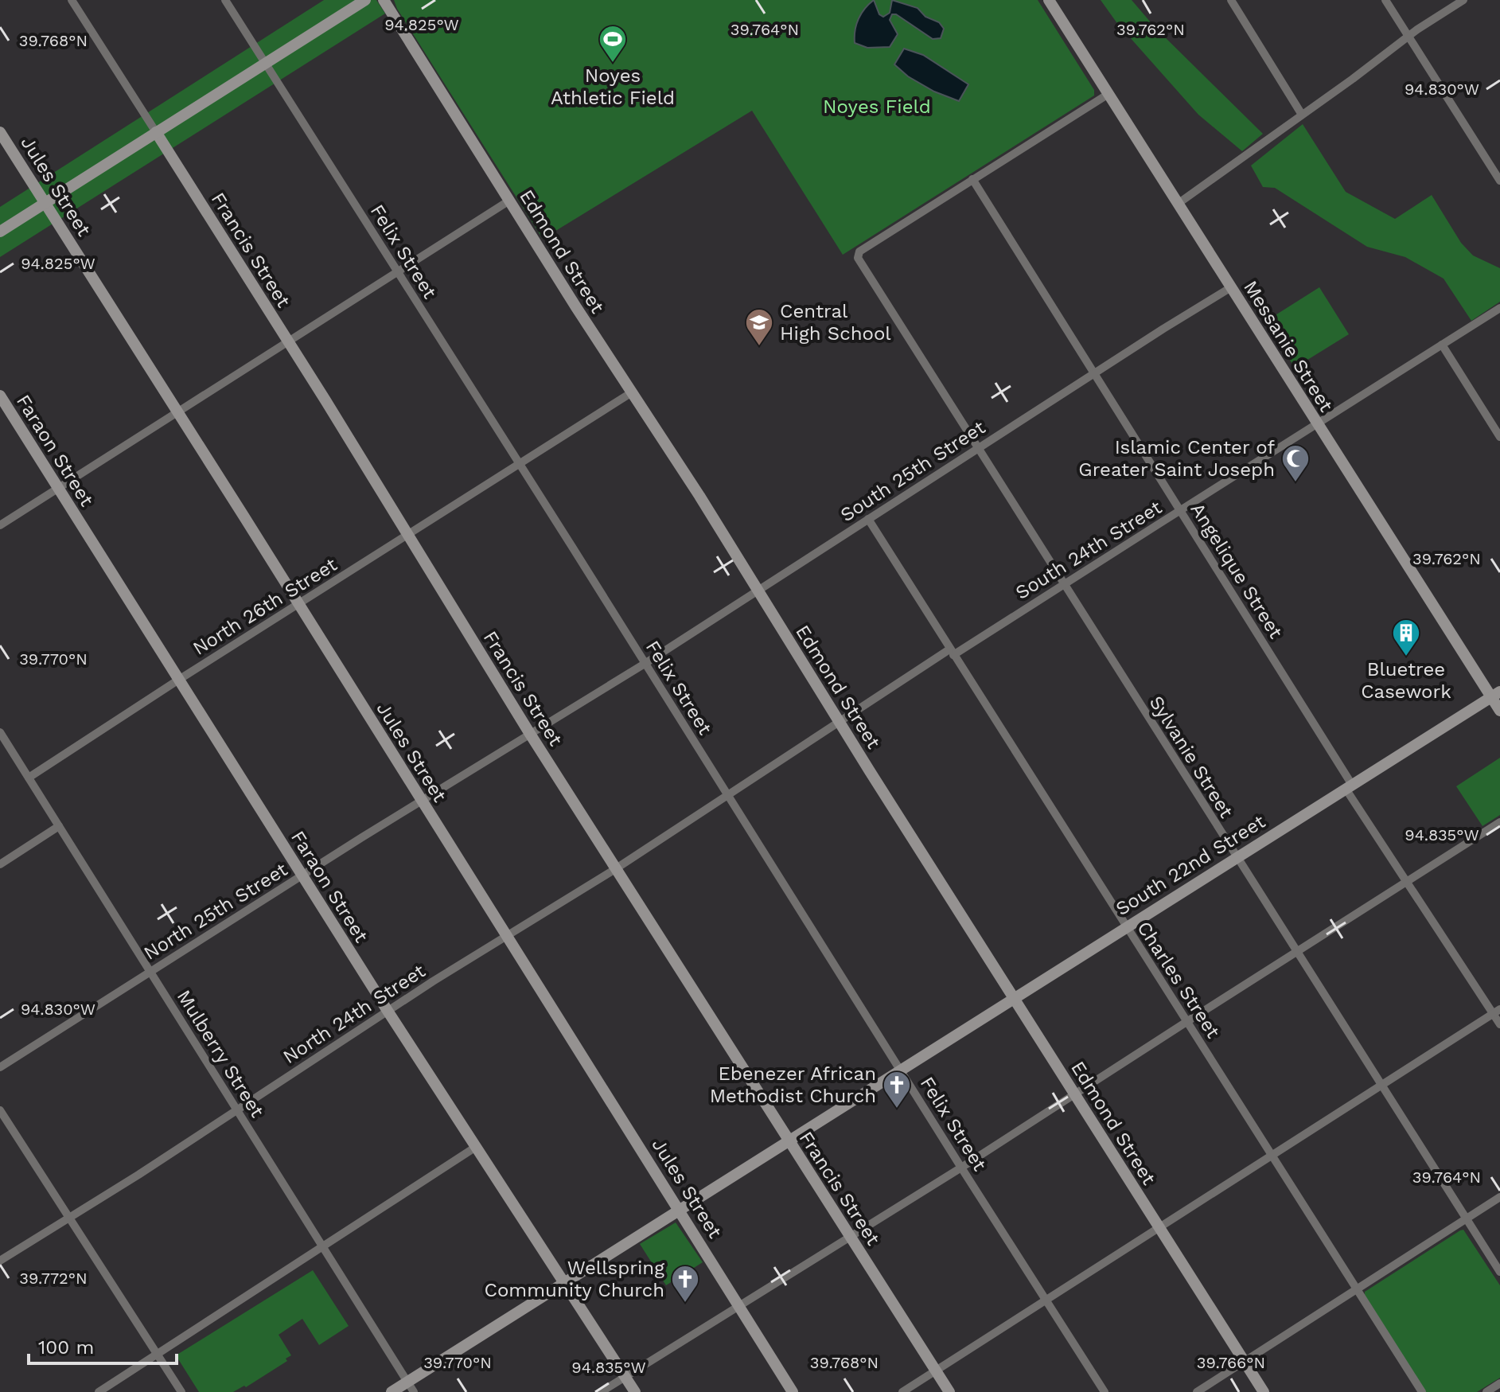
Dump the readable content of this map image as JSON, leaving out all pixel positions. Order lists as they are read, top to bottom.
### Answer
{
  "streets": {
    "street": [
      "Jules Street",
      "Francis Street",
      "Felix Street",
      "Edmond Street",
      "Messanie Street",
      "Faraon Street",
      "South 25th Street",
      "South 24th Street",
      "Angelique Street",
      "North 26th Street",
      "Sylvanie Street",
      "South 22nd Street",
      "North 25th Street",
      "Charles Street",
      "North 24th Street",
      "Mulberry Street"
    ]
  },
  "crossings": [
    ["Jules Street", "North 26th Street"],
    ["Jules Street", "South 22nd Street"],
    ["Jules Street", "North 25th Street"],
    ["Jules Street", "North 24th Street"],
    ["Francis Street", "North 26th Street"],
    ["Francis Street", "South 22nd Street"],
    ["Francis Street", "North 25th Street"],
    ["Francis Street", "North 24th Street"],
    ["Felix Street", "South 25th Street"],
    ["Felix Street", "South 24th Street"],
    ["Felix Street", "North 26th Street"],
    ["Felix Street", "South 22nd Street"],
    ["Felix Street", "North 25th Street"],
    ["Felix Street", "North 24th Street"],
    ["Edmond Street", "South 25th Street"],
    ["Edmond Street", "South 24th Street"],
    ["Edmond Street", "North 26th Street"],
    ["Edmond Street", "South 22nd Street"],
    ["Messanie Street", "South 25th Street"],
    ["Messanie Street", "South 24th Street"],
    ["Messanie Street", "South 22nd Street"],
    ["Faraon Street", "North 26th Street"],
    ["Faraon Street", "South 22nd Street"],
    ["Faraon Street", "North 25th Street"],
    ["Faraon Street", "North 24th Street"],
    ["South 25th Street", "Angelique Street"],
    ["South 25th Street", "Sylvanie Street"],
    ["South 25th Street", "North 25th Street"],
    ["South 25th Street", "Charles Street"],
    ["South 24th Street", "Angelique Street"],
    ["South 24th Street", "Sylvanie Street"],
    ["South 24th Street", "Charles Street"],
    ["South 24th Street", "North 24th Street"],
    ["Angelique Street", "Sylvanie Street"],
    ["Angelique Street", "South 22nd Street"],
    ["North 26th Street", "Mulberry Street"],
    ["Sylvanie Street", "South 22nd Street"],
    ["South 22nd Street", "Charles Street"],
    ["South 22nd Street", "Mulberry Street"],
    ["North 25th Street", "Mulberry Street"],
    ["North 24th Street", "Mulberry Street"]
  ],
  "parks": ["Noyes Field"],
  "places": {
    "sports": ["Noyes Athletic Field"],
    "school or university": ["Central High School"],
    "mosque": ["Islamic Center of Greater Saint Joseph"],
    "building": ["Bluetree Casework"],
    "church": ["Ebenezer African Methodist Church", "Wellspring Community Church"]
  },
  "scale_bar": "100 m",
  "coordinates": [
    "94.825°W",
    "39.764°N",
    "39.762°N",
    "39.768°N",
    "94.830°W",
    "39.770°N",
    "94.835°W",
    "39.772°N",
    "39.766°N"
  ]
}
